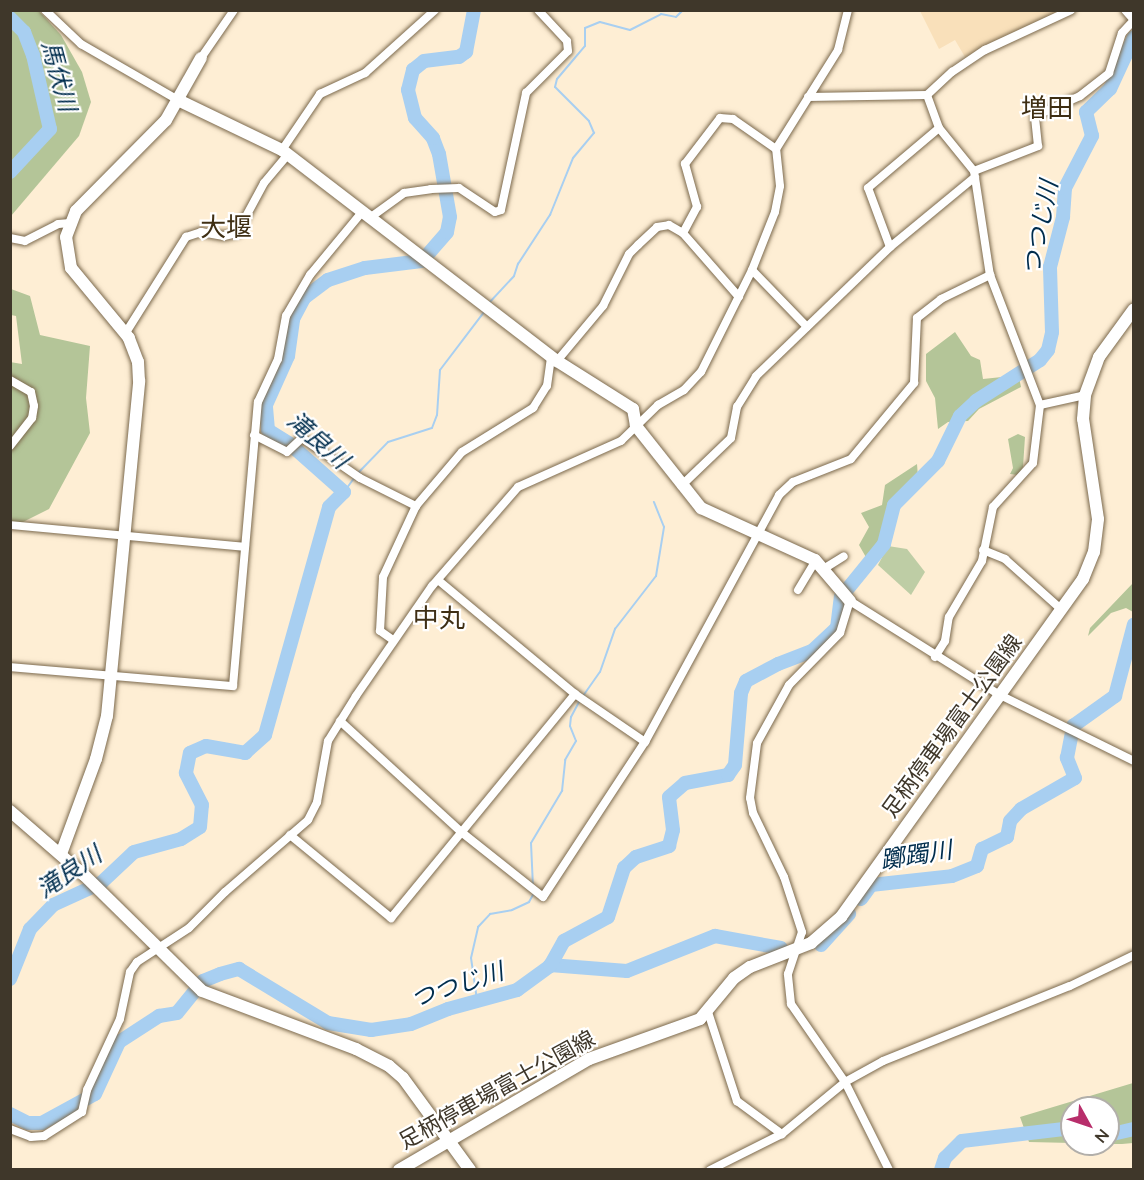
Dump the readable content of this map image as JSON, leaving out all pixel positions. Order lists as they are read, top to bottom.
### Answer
{
  "streets": {
    "street": ["足柄停車場富士公園線"]
  },
  "districts": ["増田", "大堰", "中丸"],
  "water": [
    "馬伏川",
    "つつじ川",
    "滝良川",
    "躑躅川"
  ],
  "north": "bottom right"
}
